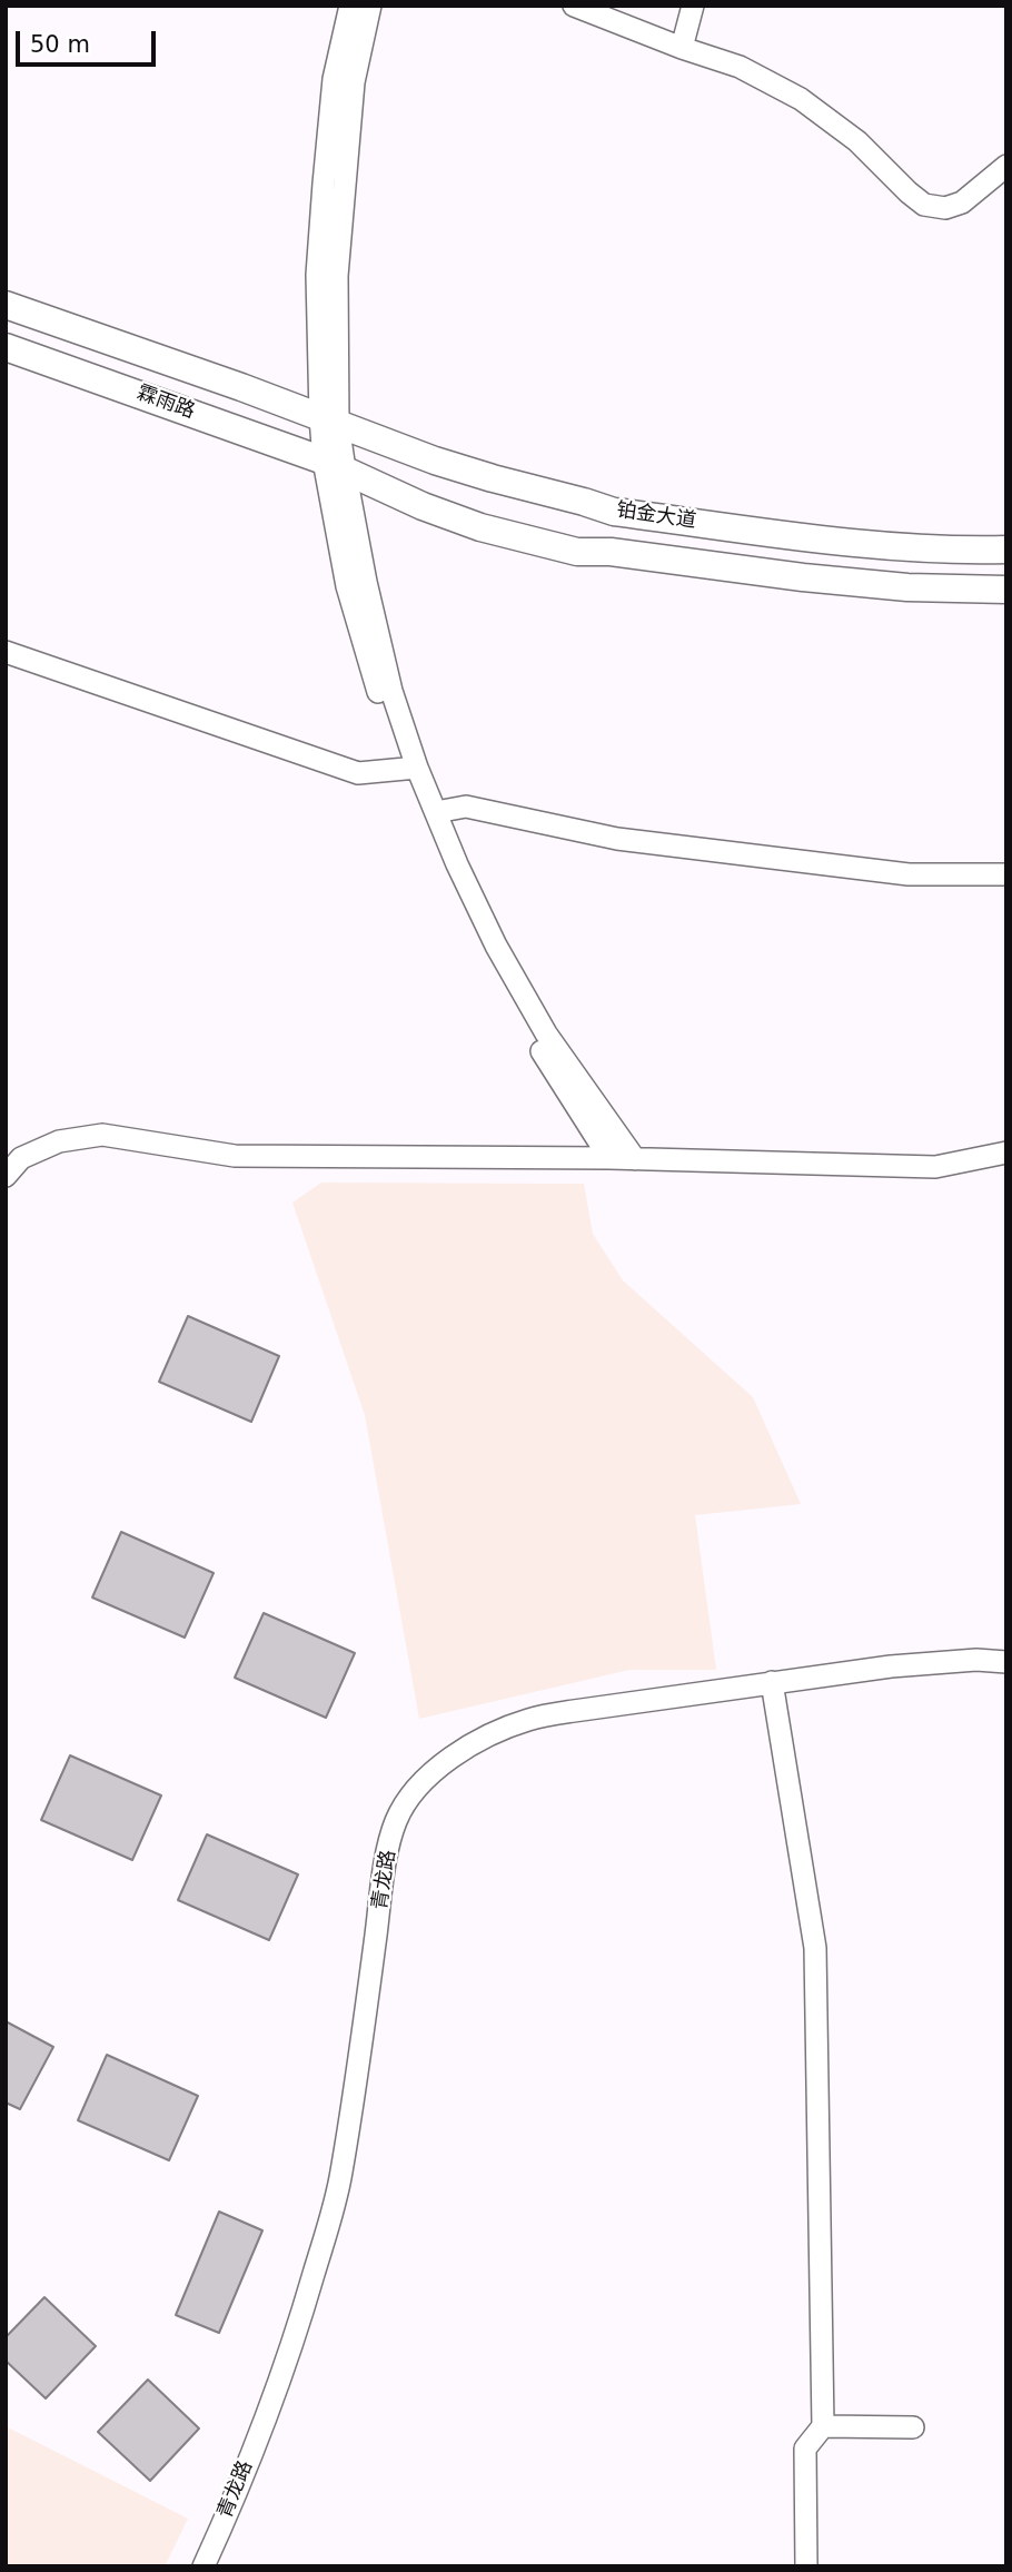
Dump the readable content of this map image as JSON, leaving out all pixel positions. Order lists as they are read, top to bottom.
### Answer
{
  "streets": {
    "main road": ["霖雨路", "铂金大道"],
    "street": ["青龙路"]
  },
  "crossings": [
    ["霖雨路", "铂金大道"]
  ],
  "scale_bar": "50 m"
}
